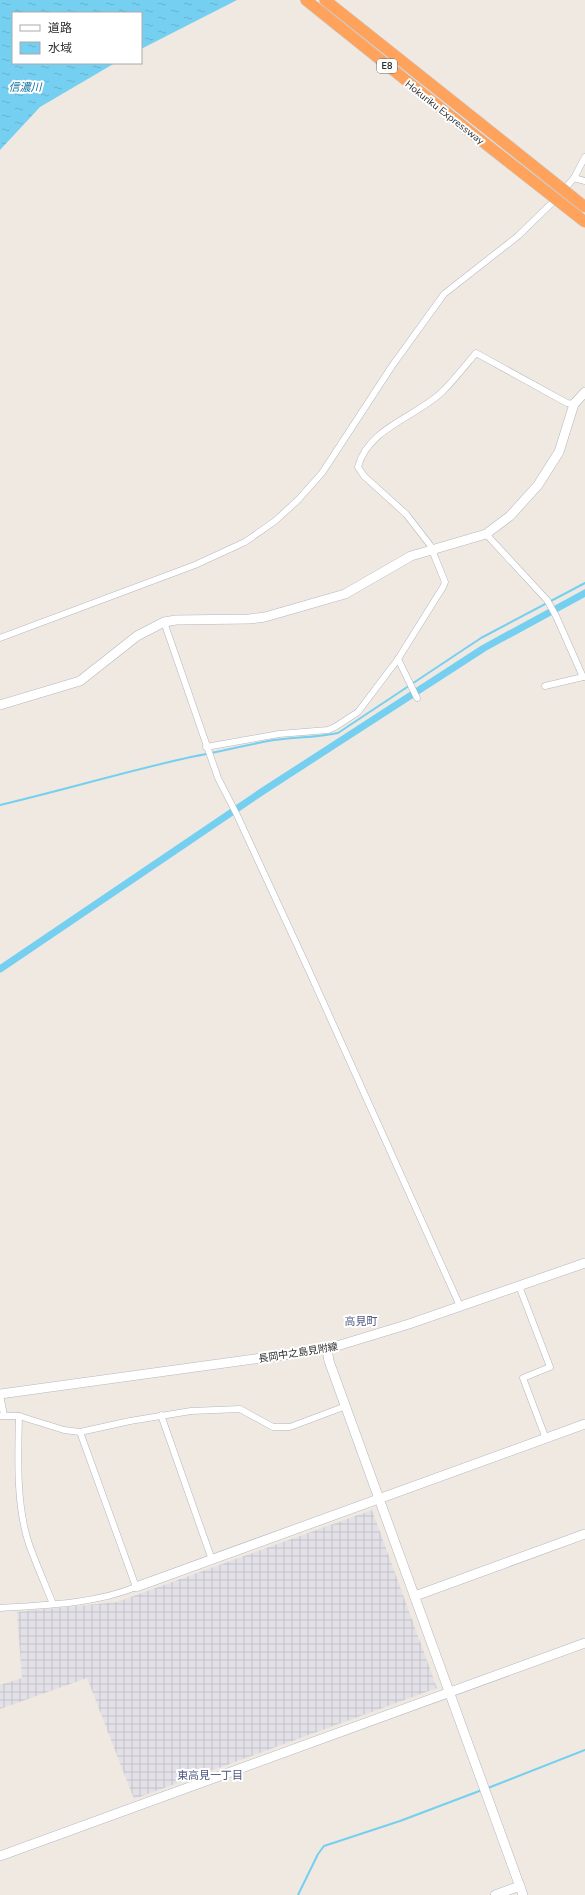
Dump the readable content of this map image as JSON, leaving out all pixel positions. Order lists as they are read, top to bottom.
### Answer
{
  "streets": {
    "highway": ["E8", "Hokuriku Expressway"],
    "street": ["長岡中之島見附線"]
  },
  "districts": ["高見町", "東高見一丁目"],
  "water": ["信濃川"],
  "legend": ["道路", "水域"]
}
